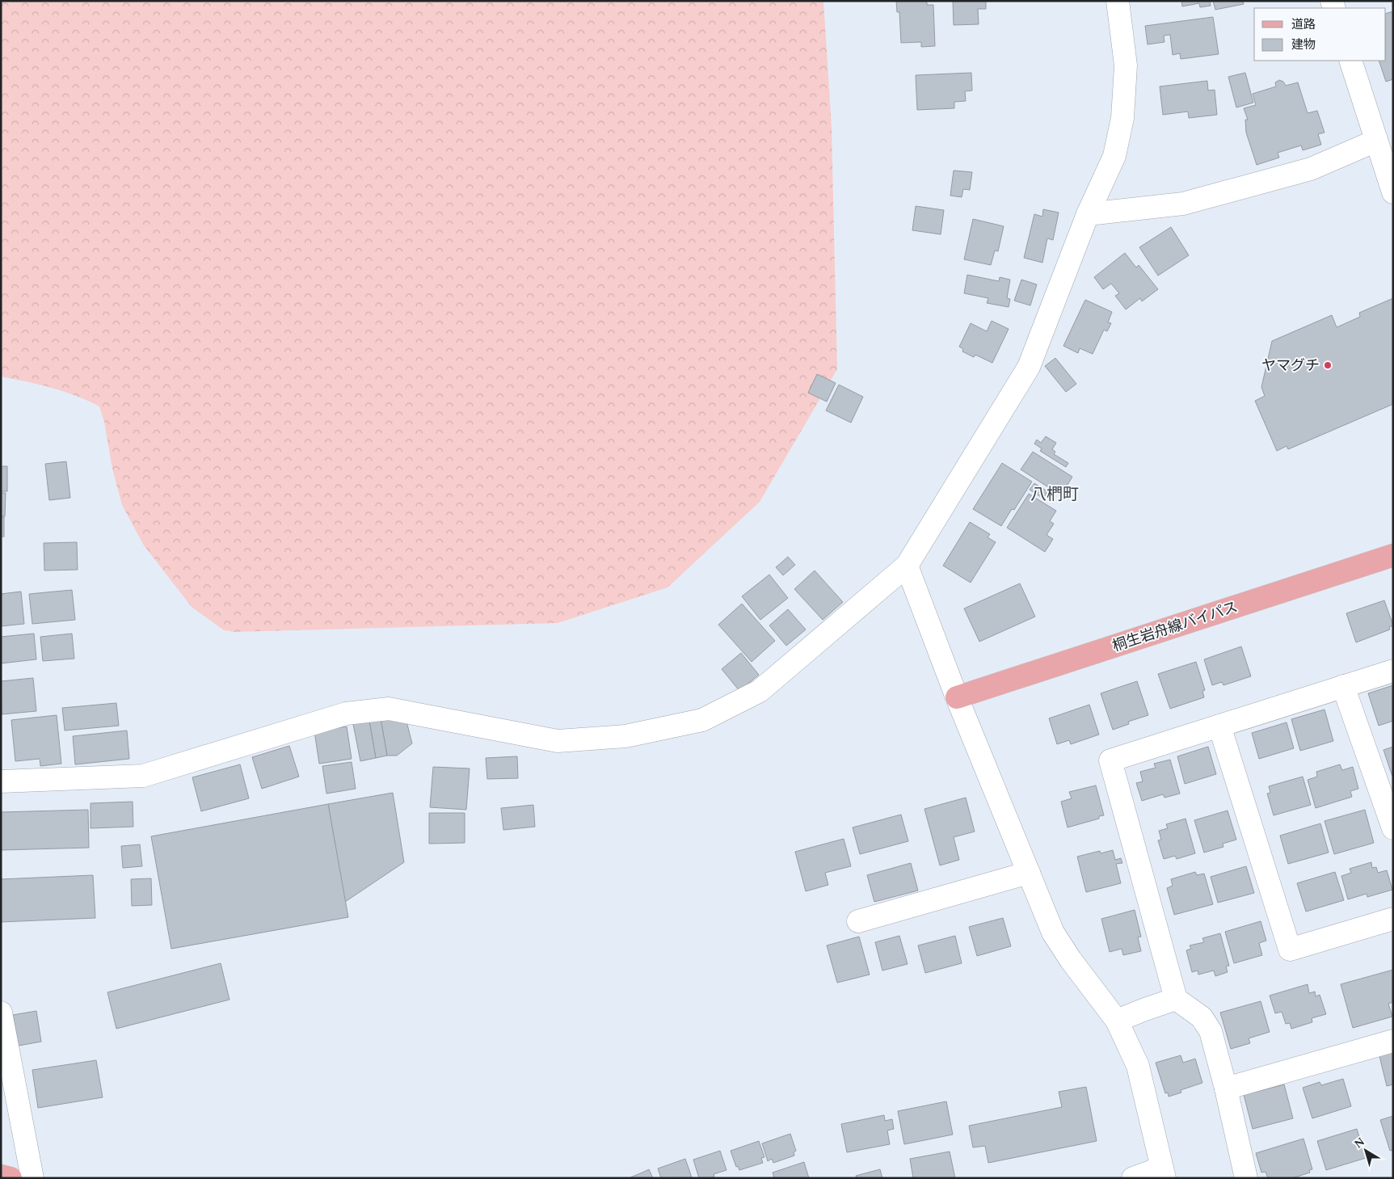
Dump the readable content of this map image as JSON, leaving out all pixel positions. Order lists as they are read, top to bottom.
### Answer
{
  "streets": {
    "main road": ["桐生岩舟線バイパス"]
  },
  "districts": ["八椚町"],
  "places": ["ヤマグチ"],
  "legend": ["道路", "建物"],
  "north": "top left"
}
